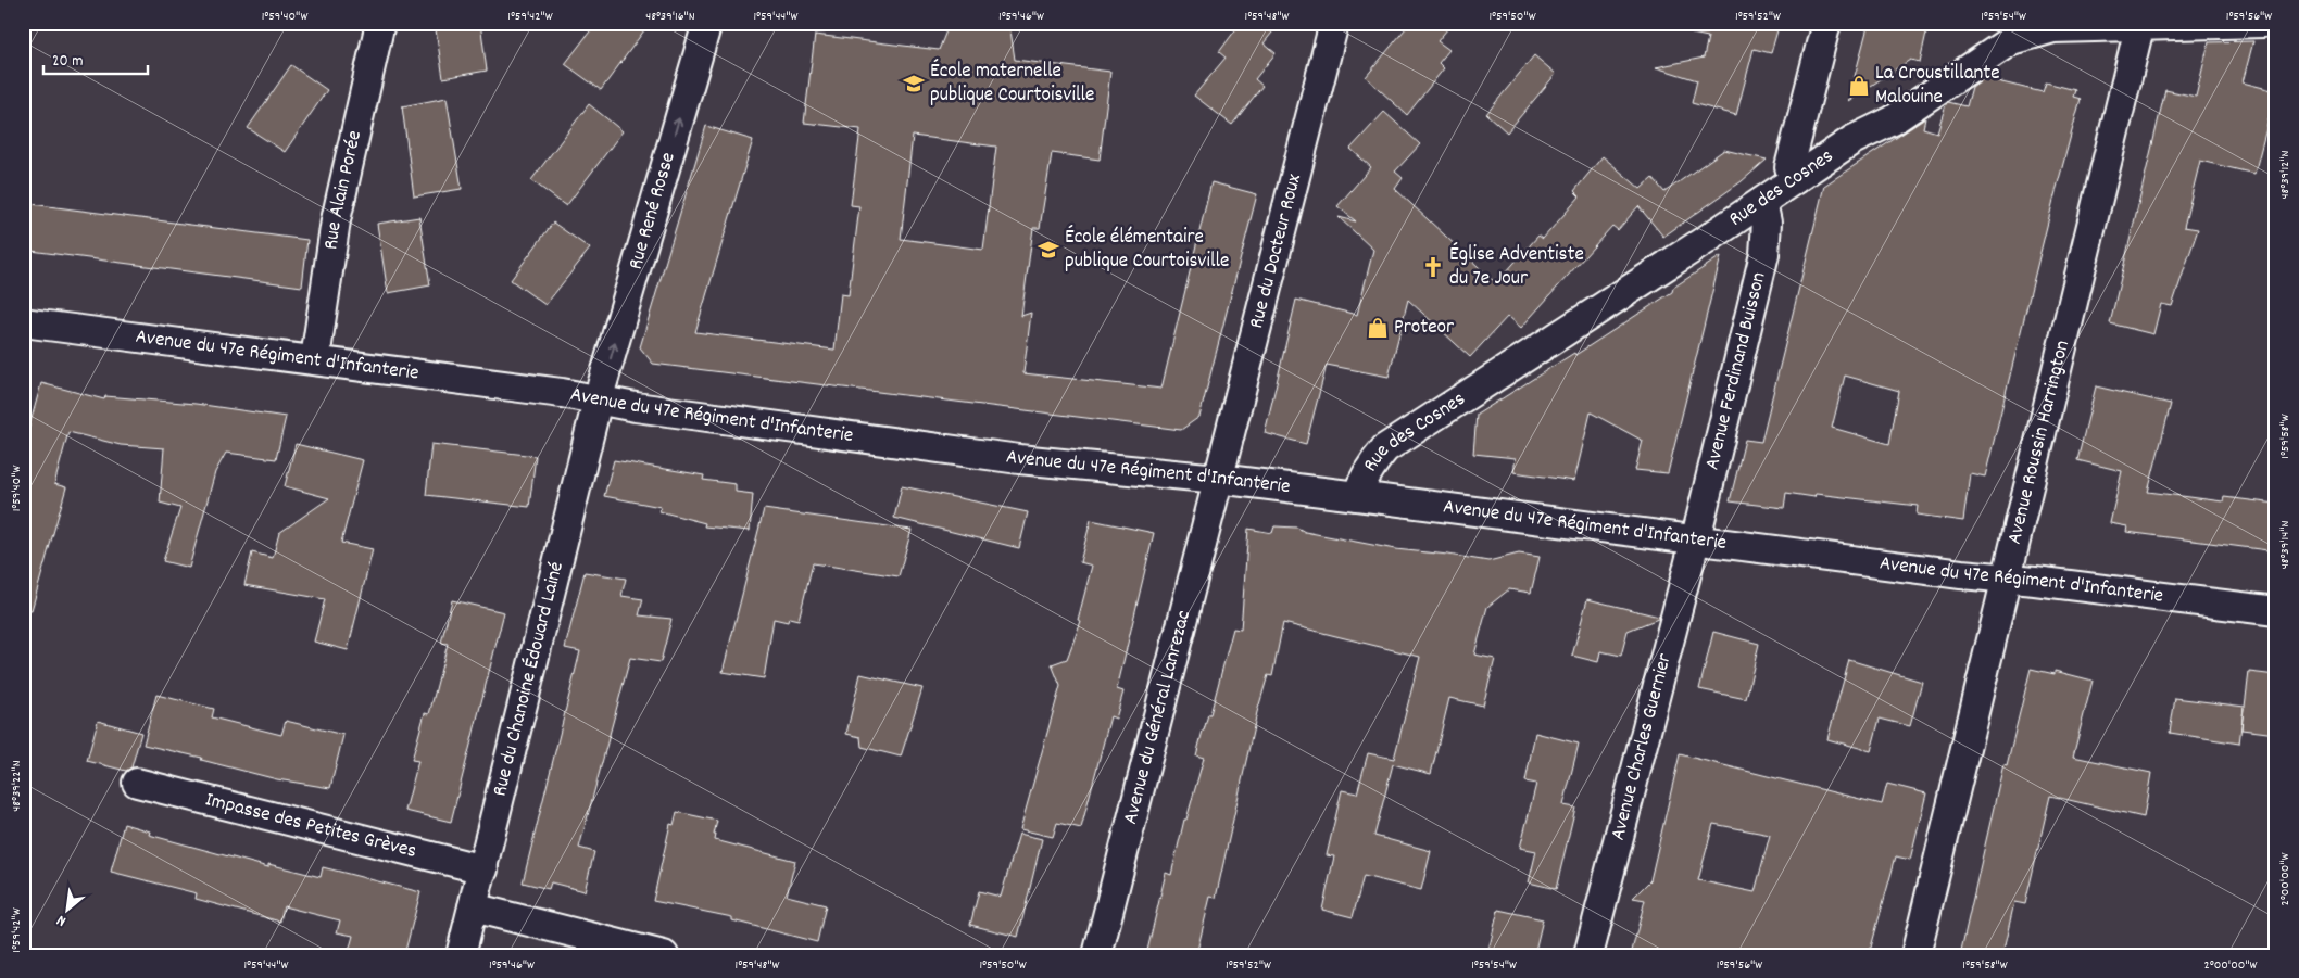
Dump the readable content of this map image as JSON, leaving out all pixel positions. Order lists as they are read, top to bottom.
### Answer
{
  "streets": {
    "street": [
      "Rue des Cosnes",
      "Rue Alain Porée",
      "Rue René Rosse",
      "Rue du Docteur Roux",
      "Avenue du 47e Régiment d'Infanterie",
      "Avenue Ferdinand Buisson",
      "Avenue Roussin Harrington",
      "Rue du Chanoine Édouard Lainé",
      "Avenue du Général Lanrezac",
      "Avenue Charles Guernier",
      "Impasse des Petites Grèves"
    ]
  },
  "crossings": [
    ["Rue des Cosnes", "Avenue du 47e Régiment d'Infanterie"],
    ["Rue des Cosnes", "Avenue Ferdinand Buisson"],
    ["Rue des Cosnes", "Avenue Roussin Harrington"],
    ["Rue Alain Porée", "Avenue du 47e Régiment d'Infanterie"],
    ["Rue René Rosse", "Avenue du 47e Régiment d'Infanterie"],
    ["Rue René Rosse", "Rue du Chanoine Édouard Lainé"],
    ["Rue du Docteur Roux", "Avenue du 47e Régiment d'Infanterie"],
    ["Rue du Docteur Roux", "Avenue du Général Lanrezac"],
    ["Avenue du 47e Régiment d'Infanterie", "Avenue Ferdinand Buisson"],
    ["Avenue du 47e Régiment d'Infanterie", "Avenue Roussin Harrington"],
    ["Avenue du 47e Régiment d'Infanterie", "Rue du Chanoine Édouard Lainé"],
    ["Avenue du 47e Régiment d'Infanterie", "Avenue du Général Lanrezac"],
    ["Avenue du 47e Régiment d'Infanterie", "Avenue Charles Guernier"],
    ["Avenue Ferdinand Buisson", "Avenue Charles Guernier"],
    ["Rue du Chanoine Édouard Lainé", "Impasse des Petites Grèves"]
  ],
  "one_way": ["Rue René Rosse"],
  "places": {
    "school or university": ["École maternelle publique Courtoisville", "École élémentaire publique Courtoisville"],
    "shop": ["La Croustillante Malouine", "Proteor"],
    "church": ["Église Adventiste du 7e Jour"]
  },
  "scale_bar": "20 m",
  "north": "bottom left",
  "coordinates": [
    "1°59'40\"W",
    "1°59'42\"W",
    "48°39'16\"N",
    "1°59'44\"W",
    "1°59'46\"W",
    "1°59'48\"W",
    "1°59'50\"W",
    "1°59'52\"W",
    "1°59'54\"W",
    "1°59'56\"W",
    "48°39'12\"N",
    "1°59'58\"W",
    "48°39'14\"N",
    "48°39'22\"N",
    "2°00'00\"W"
  ]
}
